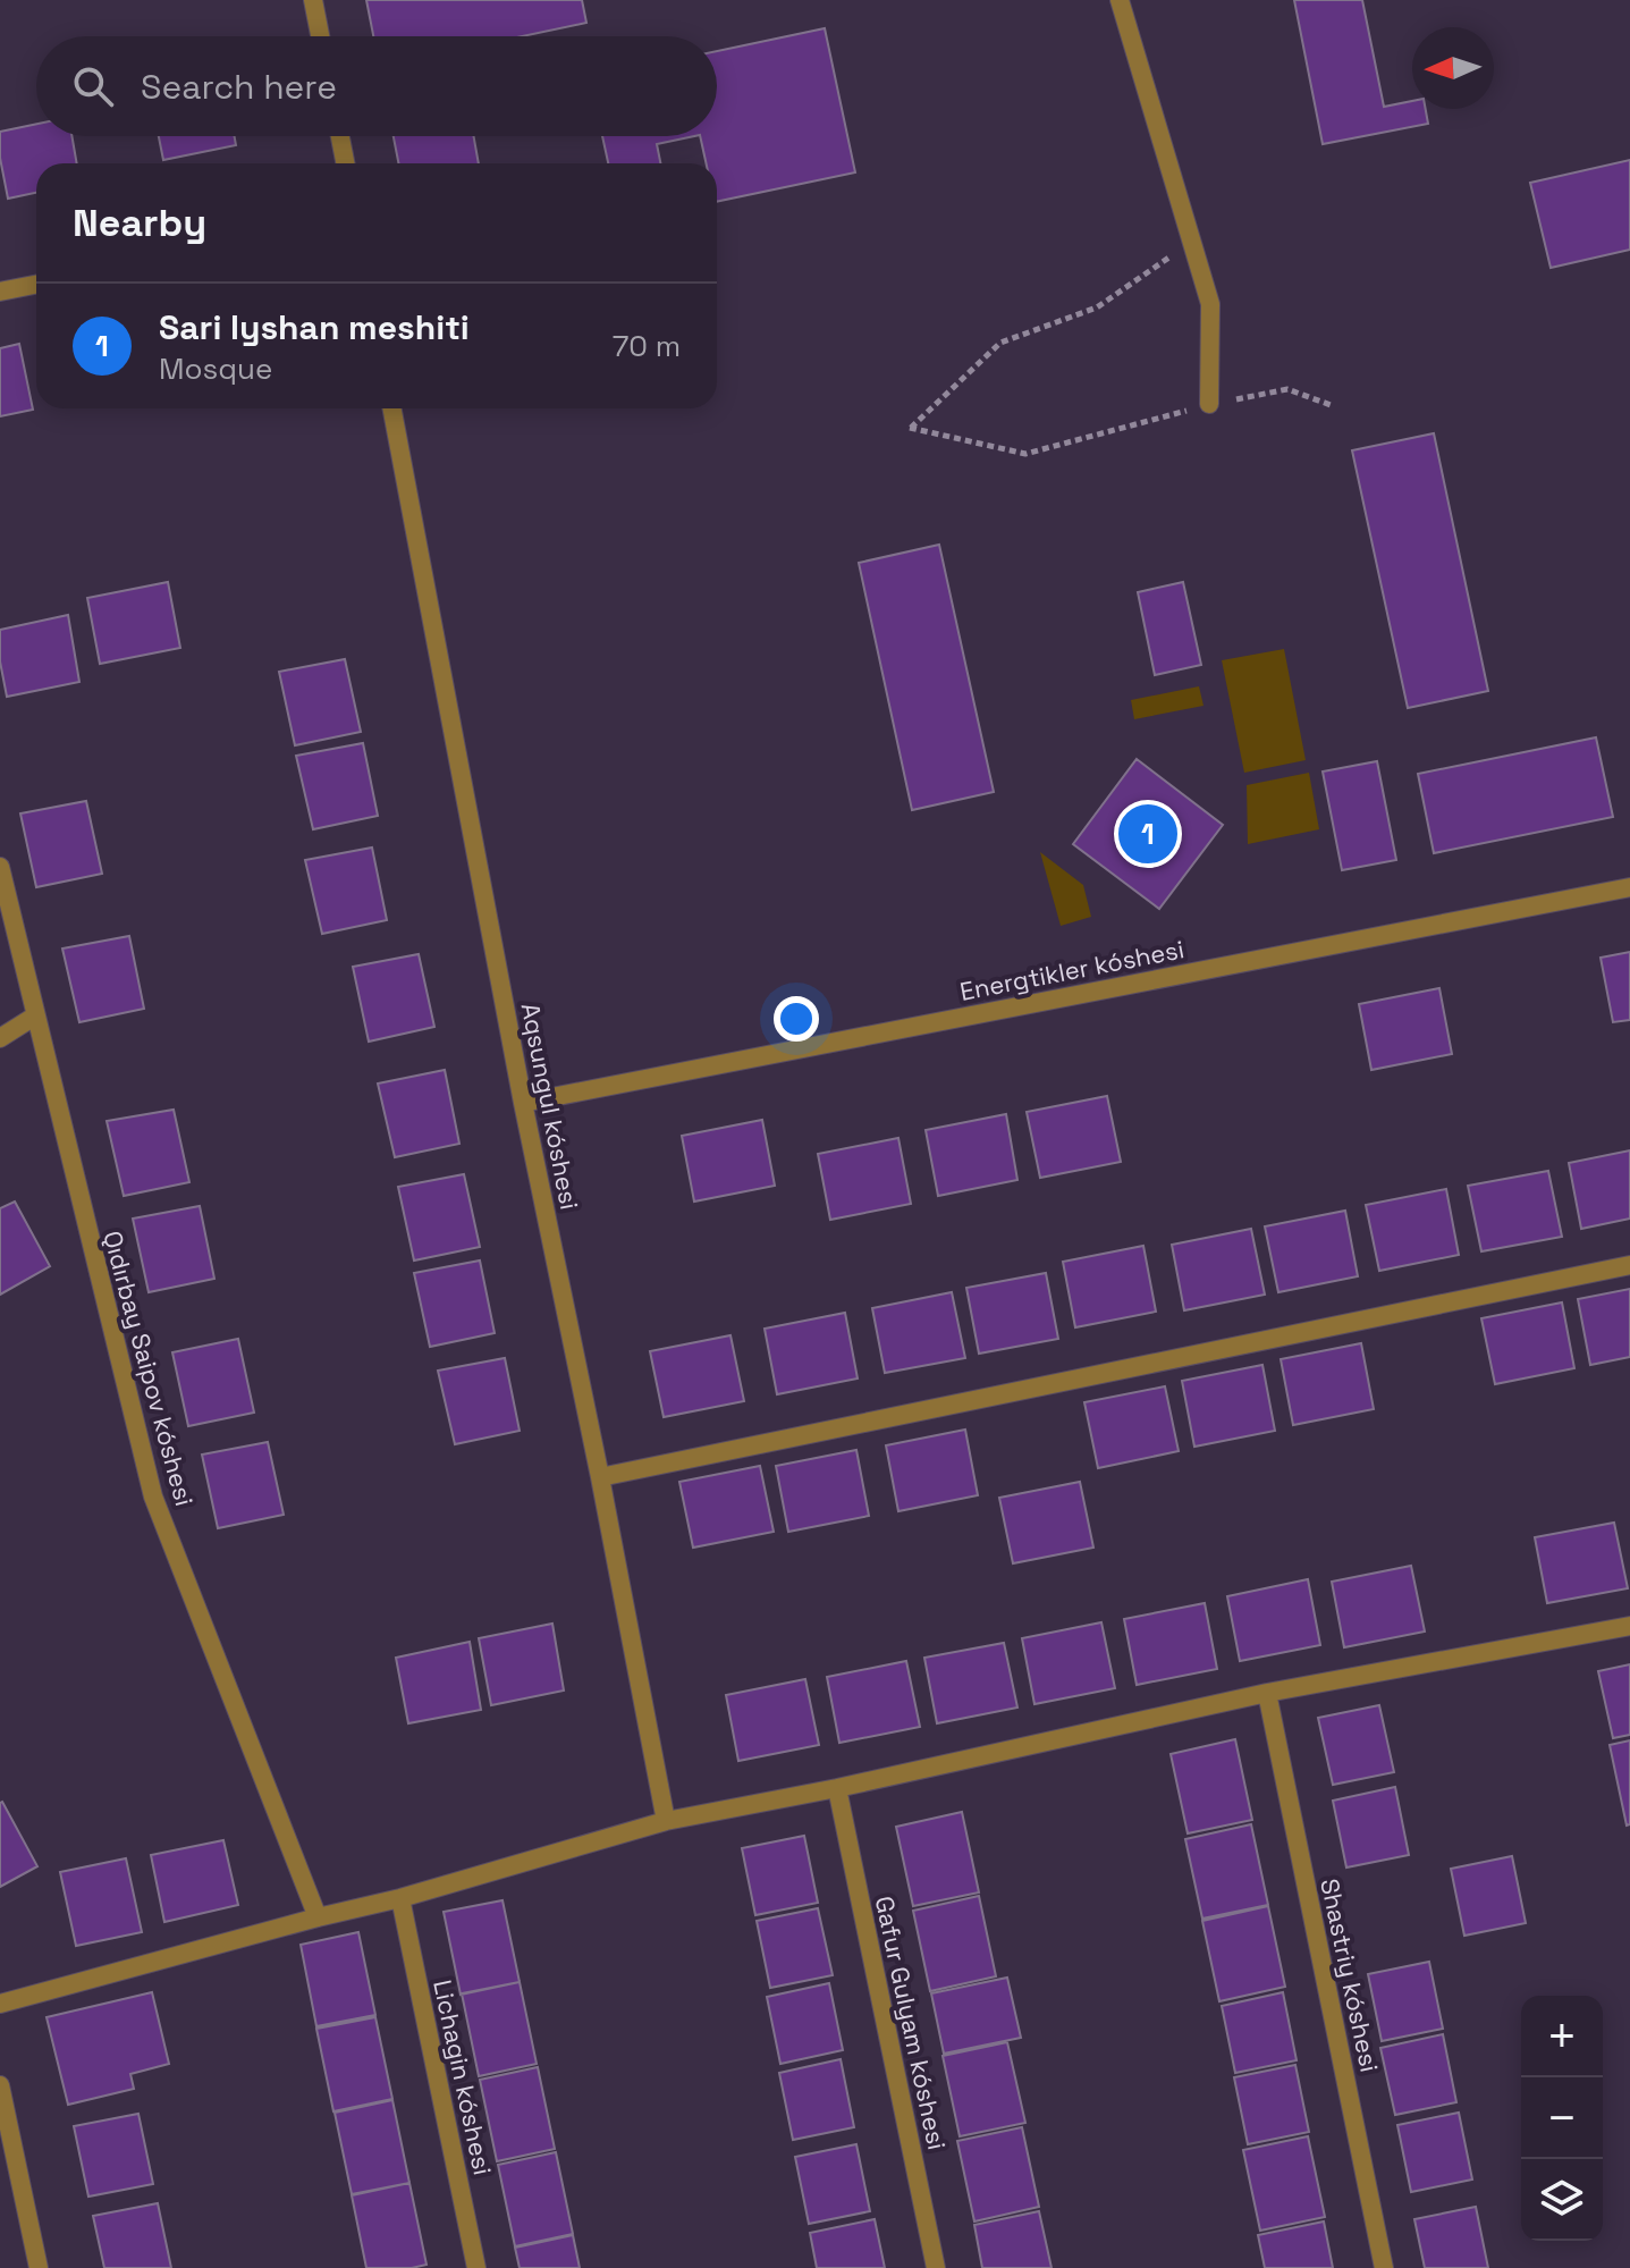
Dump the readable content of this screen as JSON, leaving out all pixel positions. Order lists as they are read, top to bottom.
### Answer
{
  "streets": {
    "street": [
      "Energtikler kóshesi",
      "Aqsungul kóshesi",
      "Qıdırbay Saipov kóshesi",
      "Shastriy kóshesi",
      "Gafur Gulyam kóshesi",
      "Lichagin kóshesi"
    ]
  },
  "crossings": [
    ["Energtikler kóshesi", "Aqsungul kóshesi"]
  ],
  "north": "left",
  "page": {
    "search": "Search here",
    "heading": "Nearby",
    "list": [
      {
        "mark": "1",
        "name": "Sari Iyshan meshiti",
        "note": "Mosque",
        "value": "70 m"
      }
    ],
    "pins": "1",
    "map_buttons": ["+", "−"]
  }
}
